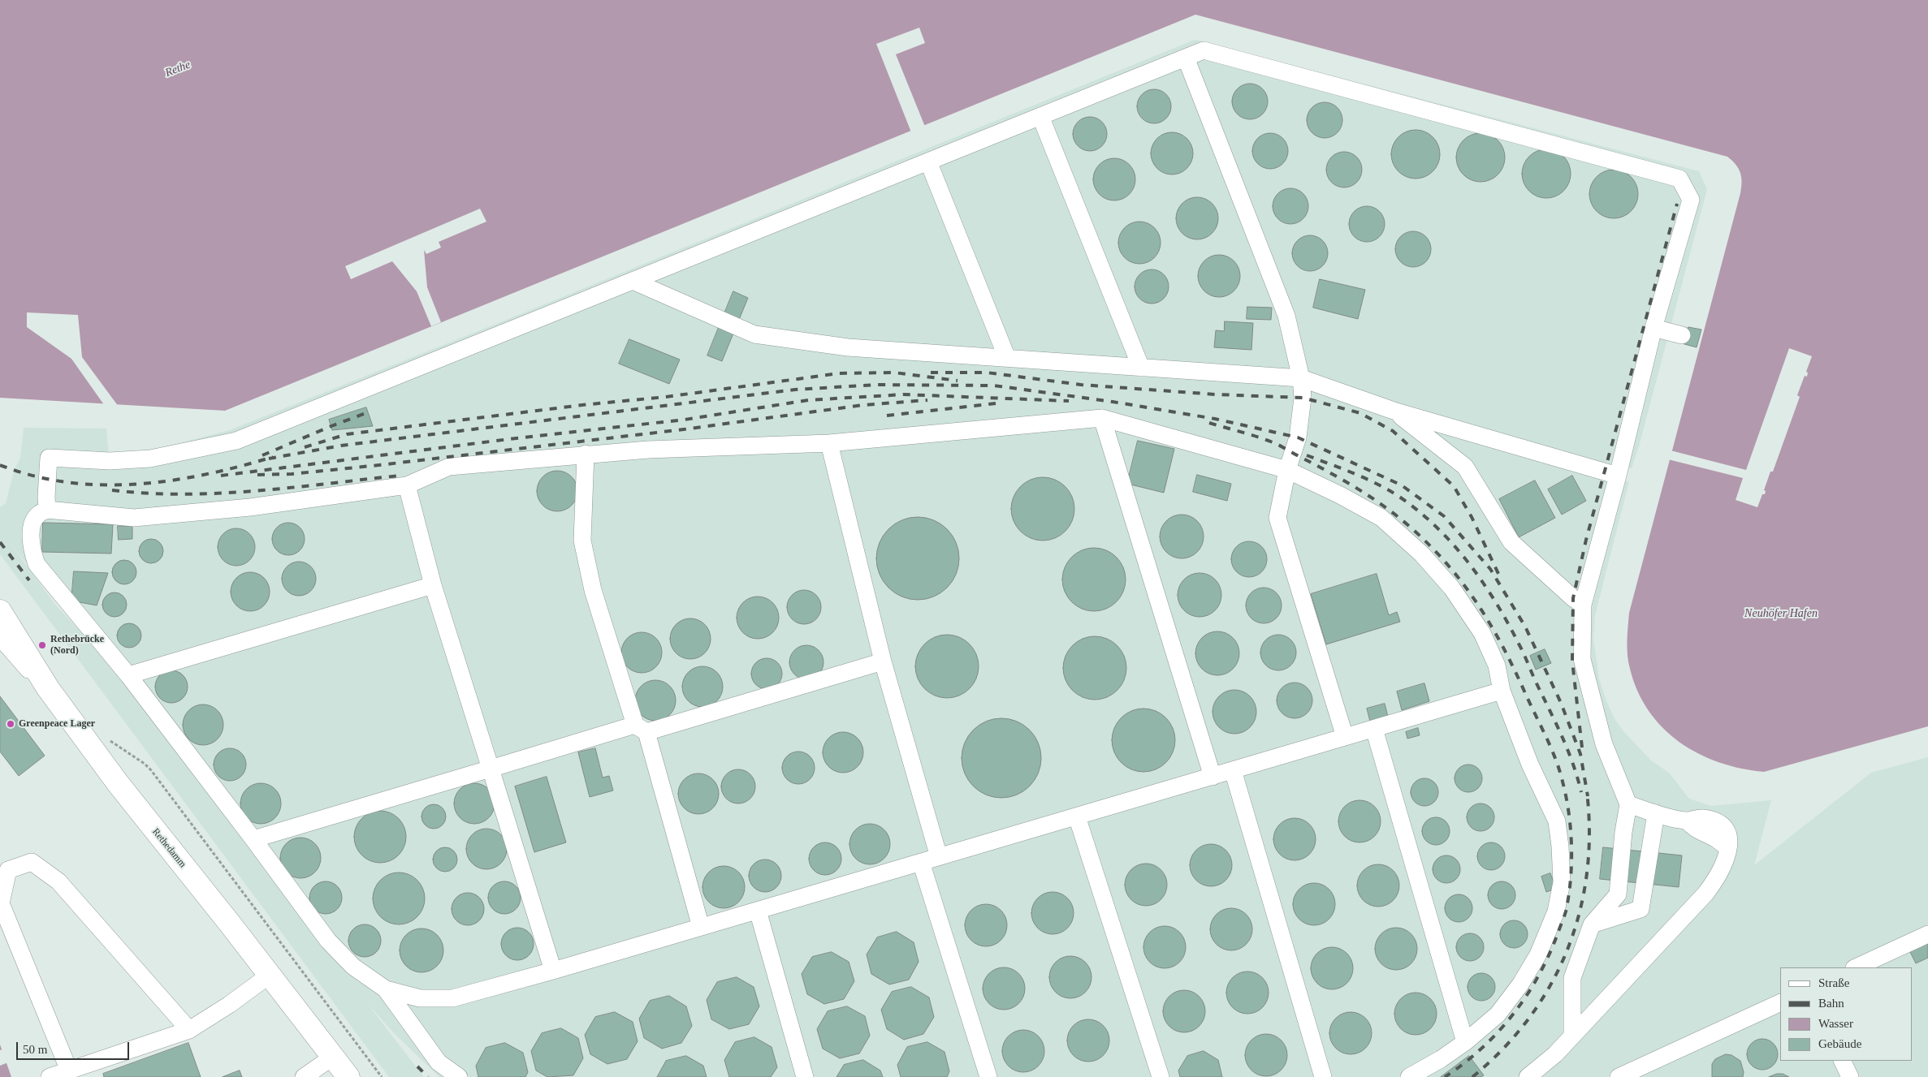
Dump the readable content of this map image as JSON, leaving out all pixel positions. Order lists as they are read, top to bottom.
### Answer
{
  "streets": {
    "main road": ["Rethedamm"]
  },
  "water": ["Rethe", "Neuhöfer Hafen"],
  "places": ["Rethebrücke (Nord)", "Greenpeace Lager"],
  "legend": [
    "Straße",
    "Bahn",
    "Wasser",
    "Gebäude"
  ],
  "scale_bar": "50 m"
}
